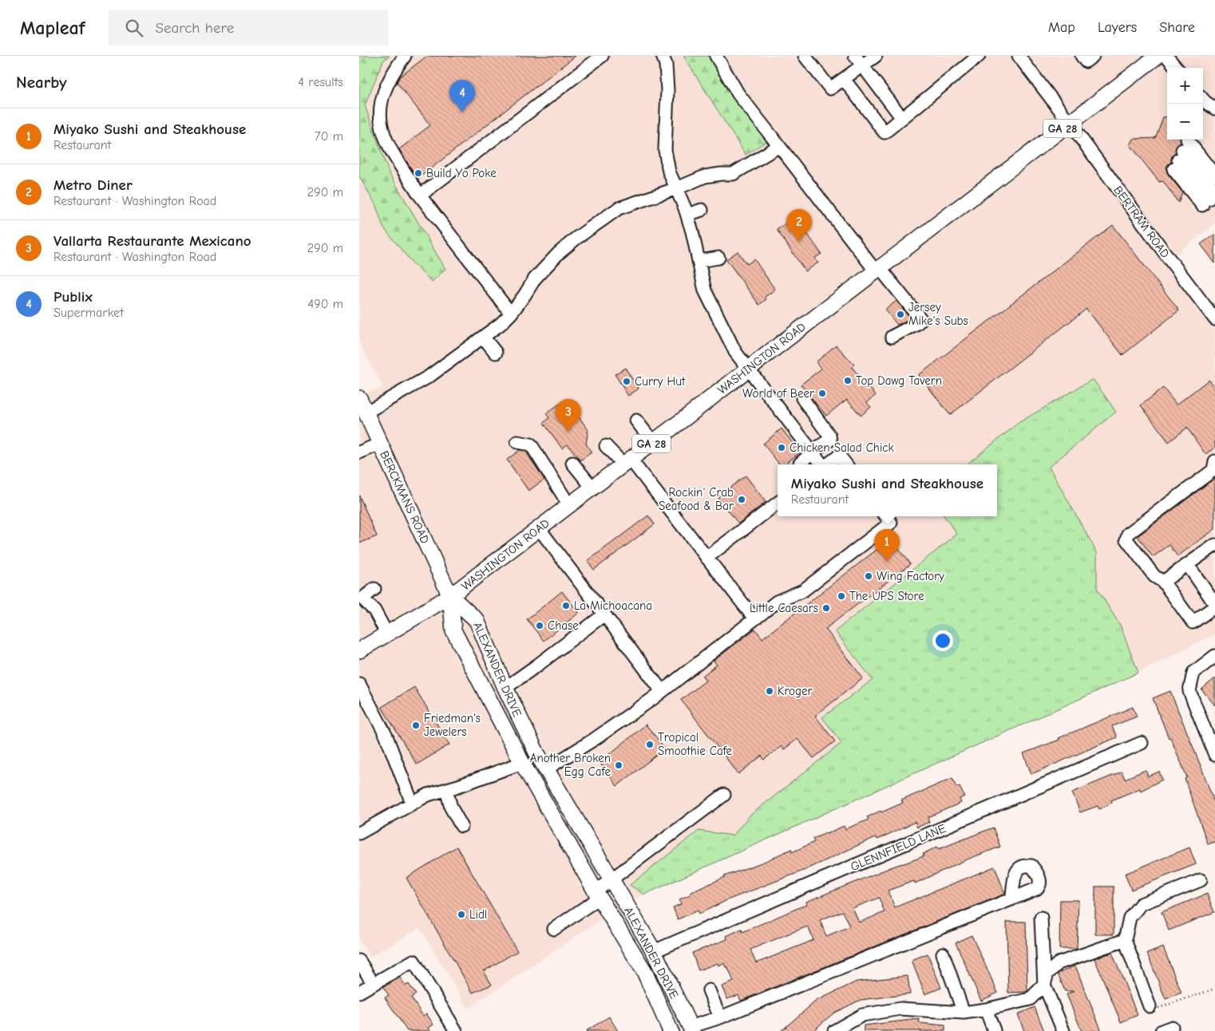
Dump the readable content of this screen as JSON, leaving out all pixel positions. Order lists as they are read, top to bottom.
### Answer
{
  "streets": {
    "main road": [
      "GA 28",
      "WASHINGTON ROAD",
      "BERCKMANS ROAD",
      "ALEXANDER DRIVE"
    ],
    "street": ["BERTRAM ROAD", "GLENNFIELD LANE"]
  },
  "crossings": [
    ["BERTRAM ROAD", "WASHINGTON ROAD"],
    ["WASHINGTON ROAD", "BERCKMANS ROAD"],
    ["WASHINGTON ROAD", "ALEXANDER DRIVE"],
    ["BERCKMANS ROAD", "ALEXANDER DRIVE"],
    ["ALEXANDER DRIVE", "GLENNFIELD LANE"]
  ],
  "places": [
    "Build Yo Poke",
    "Jersey Mike's Subs",
    "Top Dawg Tavern",
    "Curry Hut",
    "World of Beer",
    "Chicken Salad Chick",
    "Rockin' Crab Seafood & Bar",
    "Wing Factory",
    "The UPS Store",
    "La Michoacana",
    "Little Caesars",
    "Chase",
    "Kroger",
    "Friedman's Jewelers",
    "Tropical Smoothie Cafe",
    "Another Broken Egg Cafe",
    "Lidl"
  ],
  "page": {
    "header": "Mapleaf",
    "search": "Search here",
    "nav": ["Map", "Layers", "Share"],
    "heading": ["Nearby", "4 results"],
    "map_buttons": ["+", "−"],
    "pins": [
      "4",
      "2",
      "3",
      "1"
    ],
    "list": [
      {
        "mark": "1",
        "name": "Miyako Sushi and Steakhouse",
        "note": "Restaurant",
        "value": "70 m"
      },
      {
        "mark": "2",
        "name": "Metro Diner",
        "note": "Restaurant · Washington Road",
        "value": "290 m"
      },
      {
        "mark": "3",
        "name": "Vallarta Restaurante Mexicano",
        "note": "Restaurant · Washington Road",
        "value": "290 m"
      },
      {
        "mark": "4",
        "name": "Publix",
        "note": "Supermarket",
        "value": "490 m"
      }
    ],
    "popup": ["Miyako Sushi and Steakhouse", "Restaurant"]
  }
}
